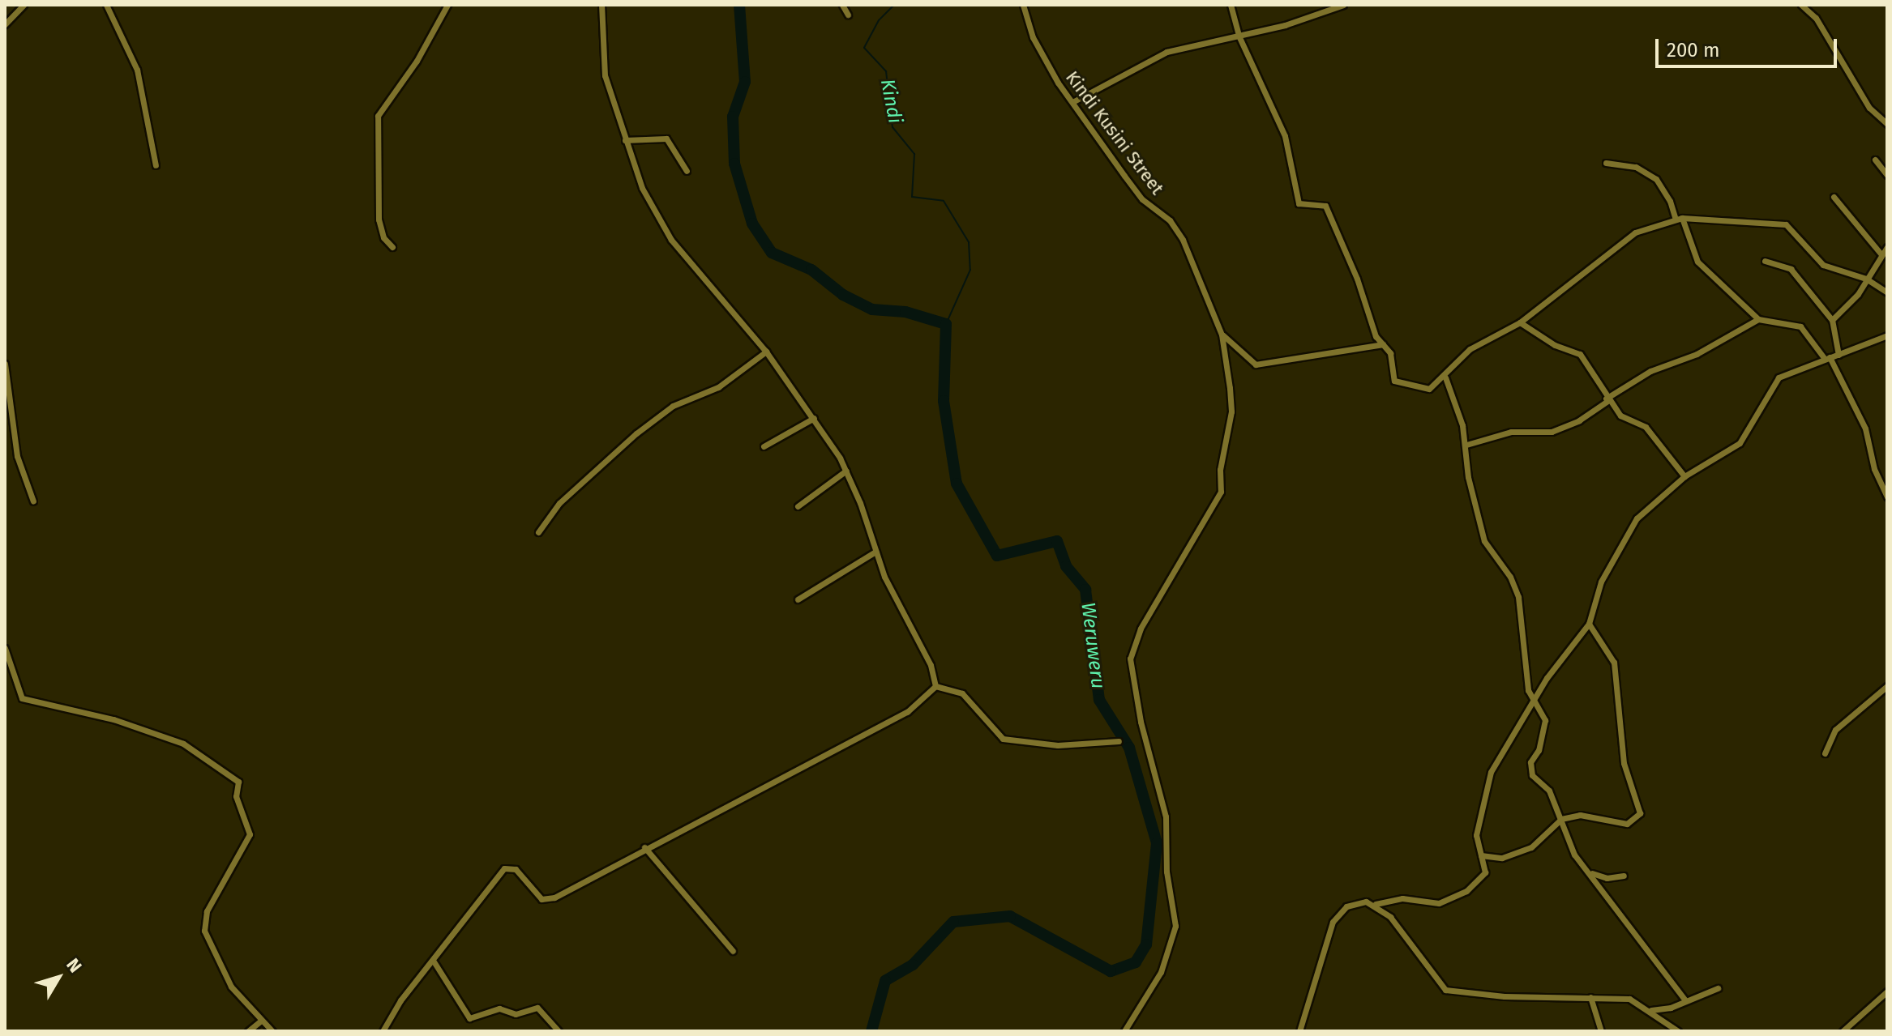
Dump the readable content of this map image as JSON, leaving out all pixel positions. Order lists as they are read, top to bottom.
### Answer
{
  "streets": {
    "street": ["Kindi Kusini Street"]
  },
  "water": ["Kindi", "Weruweru"],
  "scale_bar": "200 m",
  "north": "top right"
}
